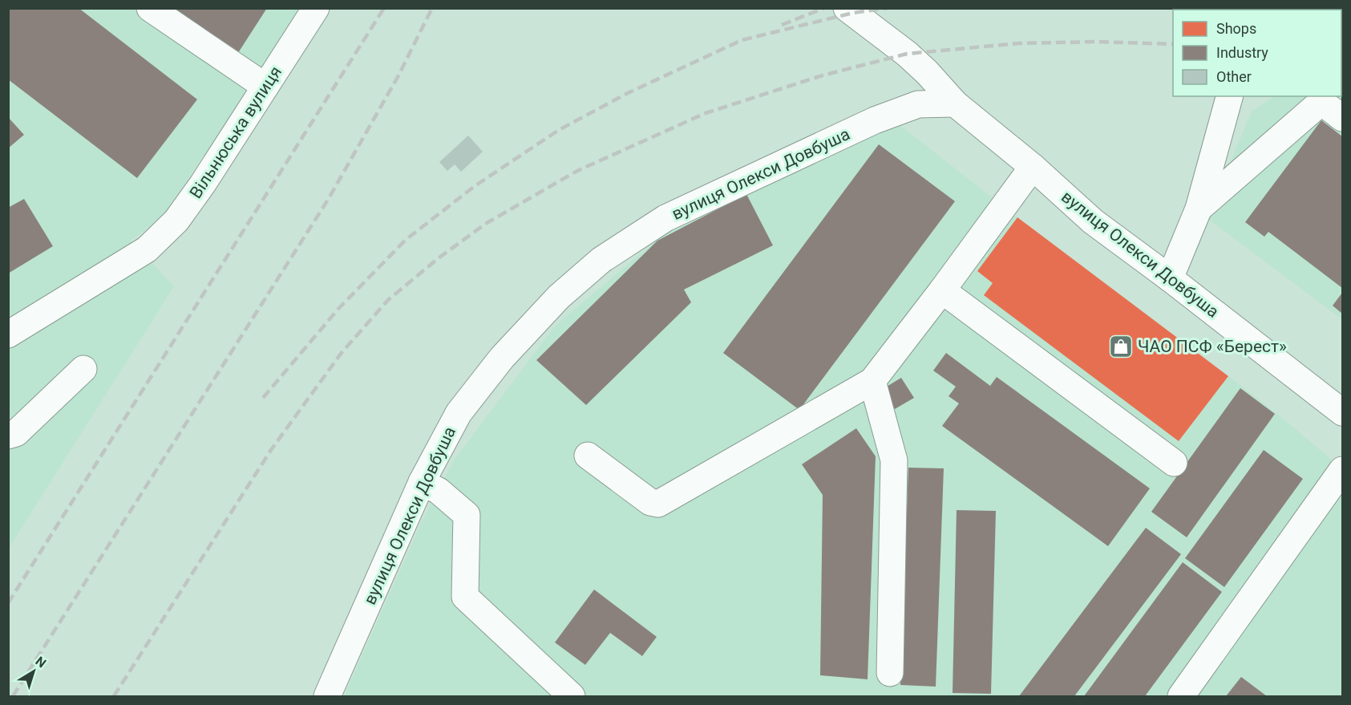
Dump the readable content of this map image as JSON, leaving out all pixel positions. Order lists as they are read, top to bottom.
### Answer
{
  "streets": {
    "street": ["Вільнюська вулиця", "вулиця Олекси Довбуша"]
  },
  "places": {
    "shop": ["ЧАО ПСФ «Берест»"]
  },
  "legend": ["Shops", "Industry", "Other"],
  "north": "top right"
}
